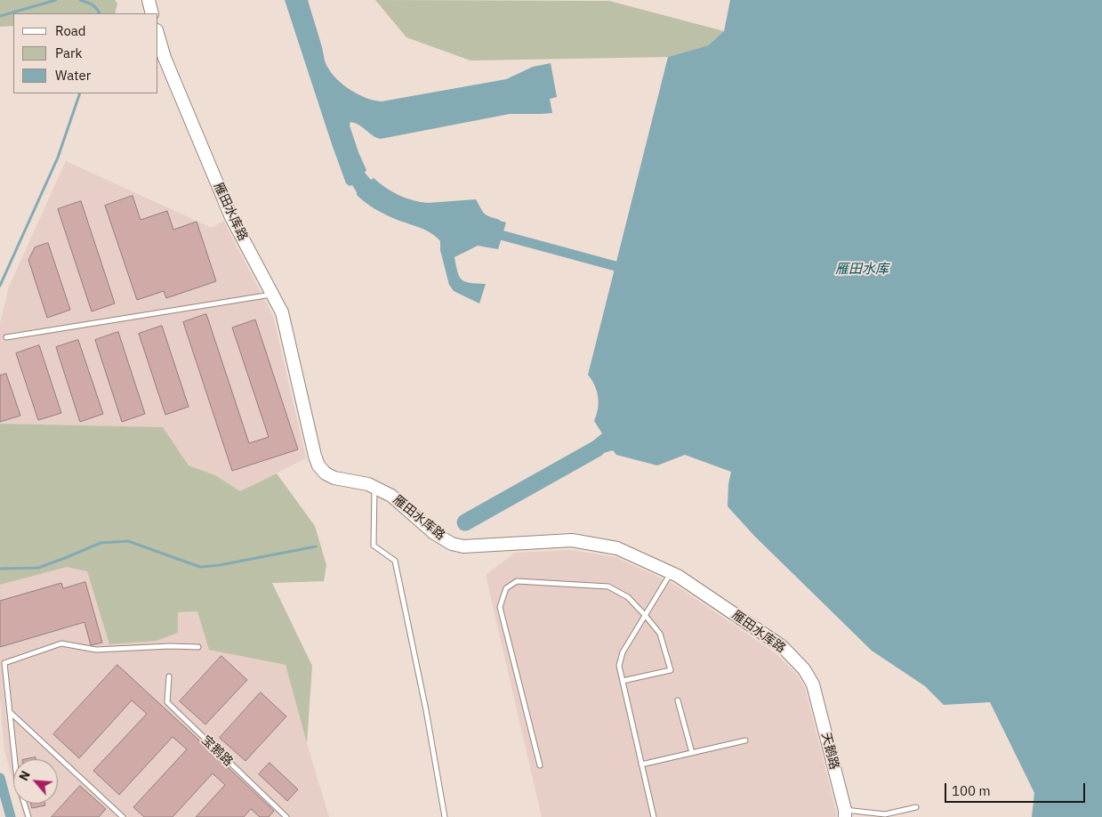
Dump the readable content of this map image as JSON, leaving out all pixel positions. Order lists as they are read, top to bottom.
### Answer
{
  "streets": {
    "main road": ["雁田水库路", "天鹅路"],
    "lane": ["宝鹅路"]
  },
  "crossings": [
    ["雁田水库路", "天鹅路"]
  ],
  "water": ["雁田水库"],
  "legend": ["Road", "Park", "Water"],
  "scale_bar": "100 m",
  "north": "top left"
}
